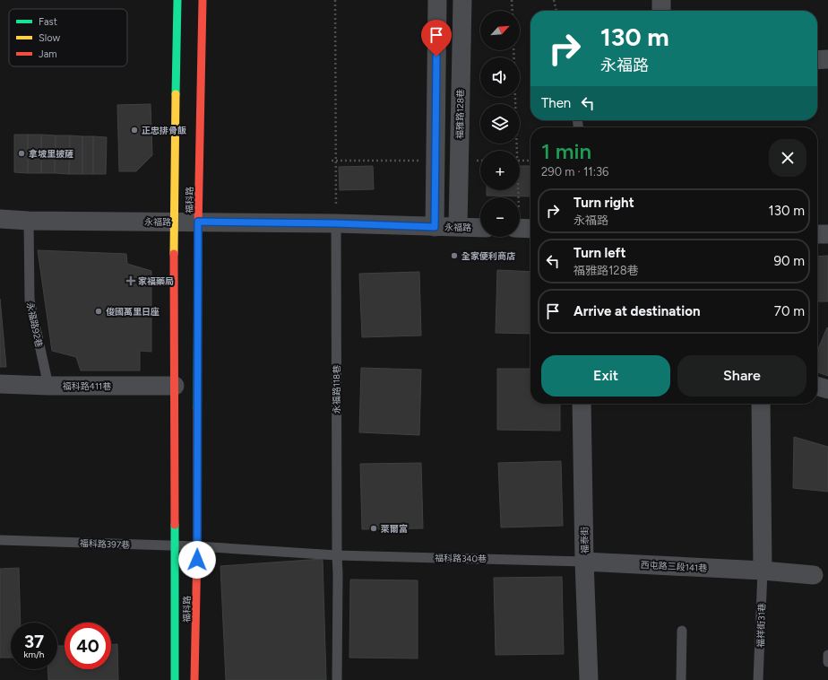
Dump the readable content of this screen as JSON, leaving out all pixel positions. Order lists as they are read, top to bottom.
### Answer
{
  "streets": {
    "street": [
      "福雅路128巷",
      "福科路",
      "永福路",
      "福科路411巷",
      "福泰街",
      "西屯路三段141巷"
    ],
    "lane": [
      "永福路92巷",
      "永福路118巷",
      "福科路397巷",
      "福科路340巷",
      "福祥街31巷"
    ]
  },
  "crossings": [
    ["福雅路128巷", "永福路"],
    ["福科路", "永福路"],
    ["福科路", "福科路411巷"],
    ["福科路", "福科路397巷"],
    ["福科路", "福科路340巷"],
    ["永福路", "永福路92巷"],
    ["永福路", "永福路118巷"],
    ["永福路92巷", "福科路411巷"],
    ["永福路118巷", "福科路340巷"],
    ["福泰街", "福科路340巷"],
    ["福泰街", "西屯路三段141巷"],
    ["福科路397巷", "福科路340巷"],
    ["福科路340巷", "西屯路三段141巷"],
    ["西屯路三段141巷", "福祥街31巷"]
  ],
  "places": {
    "other": [
      "正忠排骨飯",
      "拿坡里披薩",
      "全家便利商店",
      "俊國萬里日座",
      "萊爾富"
    ],
    "health": ["家福藥局"]
  },
  "legend": ["Fast", "Slow", "Jam"],
  "north": "top right",
  "page": {
    "map_buttons": ["+", "−"],
    "turn": ["130 m", "永福路"],
    "then": "Then",
    "heading": ["1 min", "290 m · 11:36"],
    "list": [
      {
        "name": "Turn right",
        "note": "永福路",
        "value": "130 m"
      },
      {
        "name": "Turn left",
        "note": "福雅路128巷",
        "value": "90 m"
      },
      {
        "name": "Arrive at destination",
        "value": "70 m"
      }
    ],
    "buttons": ["Exit", "Share"],
    "speed": "37 km/h",
    "limit": "40"
  }
}
